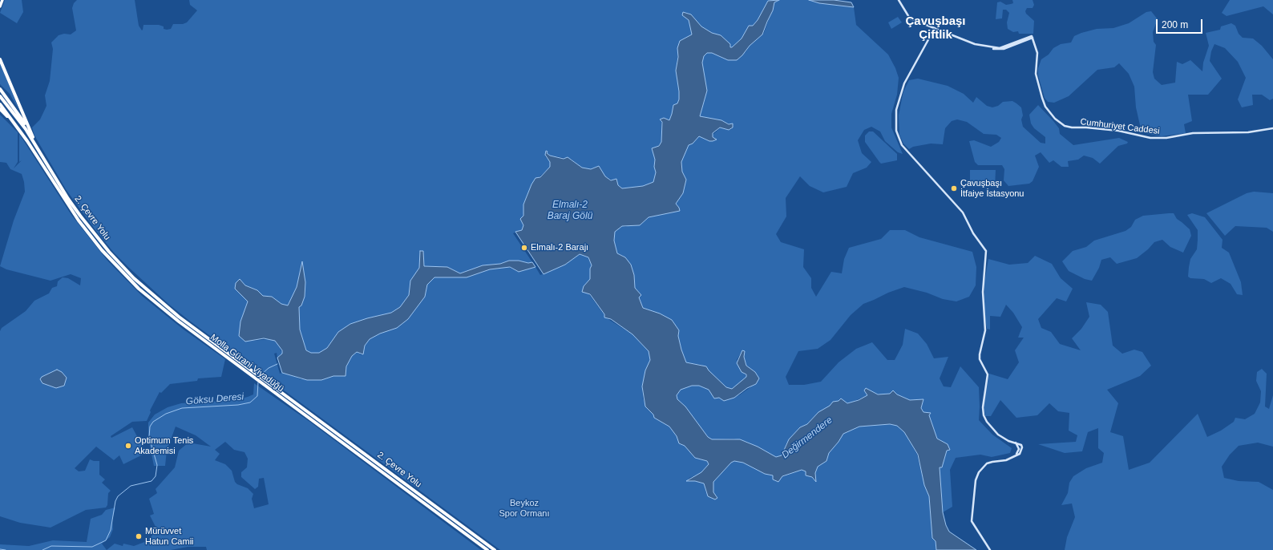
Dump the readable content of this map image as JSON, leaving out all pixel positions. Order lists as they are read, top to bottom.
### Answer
{
  "streets": {
    "highway": ["2. Çevre Yolu", "Molla Gürani Viyadüğü"],
    "main road": ["Cumhuriyet Caddesi"]
  },
  "crossings": [
    ["2. Çevre Yolu", "Molla Gürani Viyadüğü"]
  ],
  "districts": ["Çavuşbaşı Çiftlik"],
  "water": ["Elmalı-2 Baraj Gölü", "Göksu Deresi", "Değirmendere"],
  "parks": ["Beykoz Spor Ormanı"],
  "places": [
    "Çavuşbaşı İtfaiye İstasyonu",
    "Elmalı-2 Barajı",
    "Optimum Tenis Akademisi",
    "Mürüvvet Hatun Camii"
  ],
  "scale_bar": "200 m"
}
